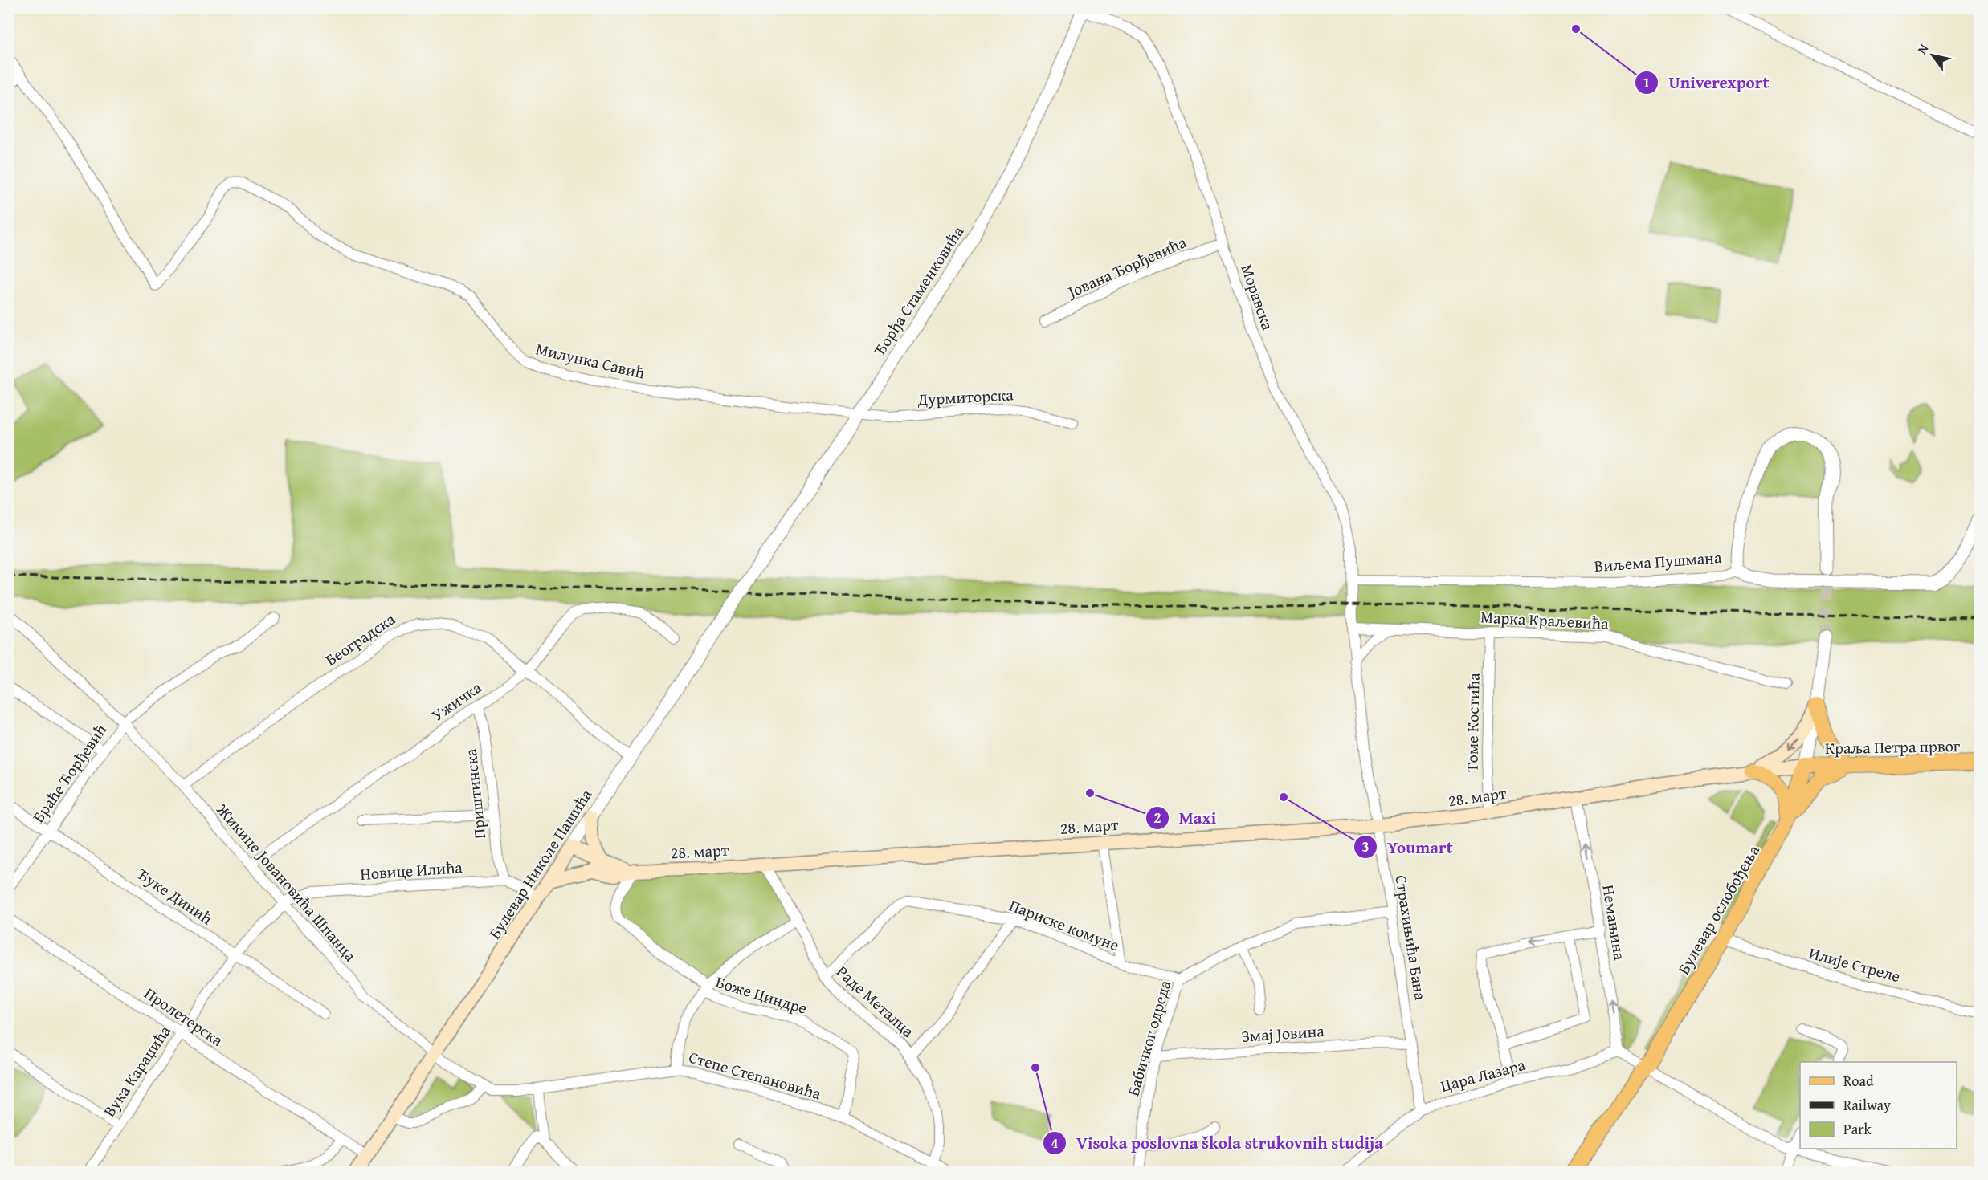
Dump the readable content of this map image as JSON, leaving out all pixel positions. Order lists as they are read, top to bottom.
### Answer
{
  "streets": {
    "main road": [
      "Краља Петра првог",
      "28. март",
      "Булевар Николе Пашића",
      "Булевар ослобођења"
    ],
    "street": [
      "Јована Ђорђевића",
      "Ђорђа Стаменковића",
      "Моравска",
      "Милунка Савић",
      "Дурмиторска",
      "Виљема Пушмана",
      "Марка Краљевића",
      "Београдска",
      "Ужичка",
      "Томе Костића",
      "Браће Ђорђевић",
      "Приштинска",
      "Новице Илића",
      "Жикице Јовановића Шпанца",
      "Ђуке Динић",
      "Немањина",
      "Париске комуне",
      "Страхињића Бана",
      "Илије Стреле",
      "Боже Циндре",
      "Раде Металца",
      "Пролетерска",
      "Змај Јовина",
      "Бабичког одреда",
      "Вука Караџића",
      "Степе Степановића",
      "Цара Лазара"
    ]
  },
  "crossings": [
    ["Јована Ђорђевића", "Моравска"],
    ["Ђорђа Стаменковића", "Моравска"],
    ["Ђорђа Стаменковића", "Милунка Савић"],
    ["Ђорђа Стаменковића", "Дурмиторска"],
    ["Ђорђа Стаменковића", "Булевар Николе Пашића"],
    ["Моравска", "Виљема Пушмана"],
    ["Моравска", "Марка Краљевића"],
    ["Моравска", "Страхињића Бана"],
    ["Милунка Савић", "Дурмиторска"],
    ["Марка Краљевића", "Томе Костића"],
    ["Марка Краљевића", "Страхињића Бана"],
    ["Београдска", "Ужичка"],
    ["Београдска", "Булевар Николе Пашића"],
    ["Београдска", "Жикице Јовановића Шпанца"],
    ["Ужичка", "Приштинска"],
    ["Ужичка", "Жикице Јовановића Шпанца"],
    ["Томе Костића", "28. март"],
    ["Краља Петра првог", "28. март"],
    ["Краља Петра првог", "Булевар ослобођења"],
    ["Браће Ђорђевић", "Жикице Јовановића Шпанца"],
    ["Браће Ђорђевић", "Ђуке Динић"],
    ["Приштинска", "Новице Илића"],
    ["28. март", "Булевар Николе Пашића"],
    ["28. март", "Булевар ослобођења"],
    ["28. март", "Немањина"],
    ["28. март", "Страхињића Бана"],
    ["28. март", "Боже Циндре"],
    ["28. март", "Раде Металца"],
    ["Булевар Николе Пашића", "Новице Илића"],
    ["Булевар Николе Пашића", "Жикице Јовановића Шпанца"],
    ["Булевар Николе Пашића", "Пролетерска"],
    ["Булевар Николе Пашића", "Степе Степановића"],
    ["Новице Илића", "Жикице Јовановића Шпанца"],
    ["Новице Илића", "Вука Караџића"],
    ["Жикице Јовановића Шпанца", "Вука Караџића"],
    ["Жикице Јовановића Шпанца", "Степе Степановића"],
    ["Ђуке Динић", "Вука Караџића"],
    ["Булевар ослобођења", "Илије Стреле"],
    ["Немањина", "Цара Лазара"],
    ["Париске комуне", "Раде Металца"],
    ["Париске комуне", "Бабичког одреда"],
    ["Страхињића Бана", "Змај Јовина"],
    ["Страхињића Бана", "Бабичког одреда"],
    ["Страхињића Бана", "Цара Лазара"],
    ["Боже Циндре", "Степе Степановића"],
    ["Раде Металца", "Степе Степановића"],
    ["Пролетерска", "Вука Караџића"],
    ["Змај Јовина", "Бабичког одреда"]
  ],
  "one_way": ["Немањина"],
  "places": [
    "Univerexport",
    "Maxi",
    "Youmart",
    "Visoka poslovna škola strukovnih studija"
  ],
  "legend": ["Road", "Railway", "Park"],
  "north": "top left"
}
